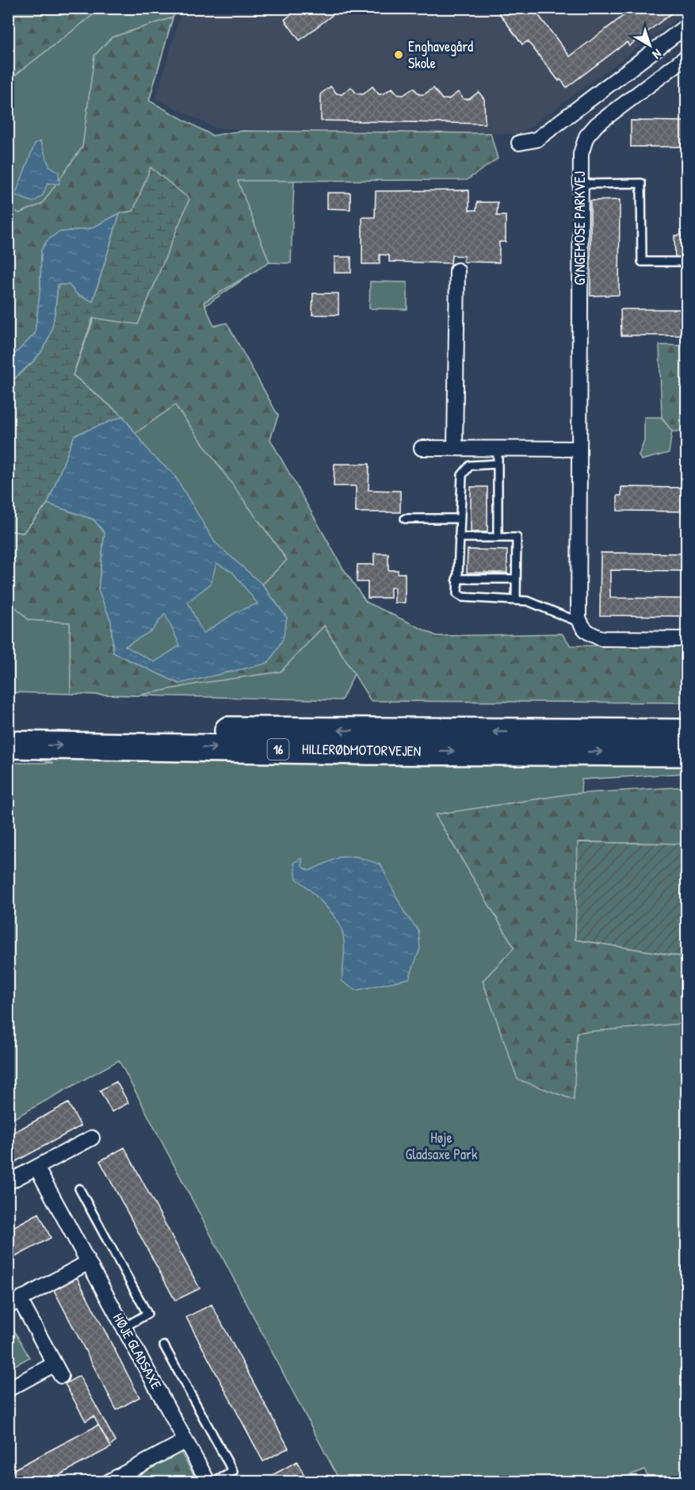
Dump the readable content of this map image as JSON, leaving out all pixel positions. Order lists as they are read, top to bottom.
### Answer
{
  "streets": {
    "highway": ["16", "HILLERØDMOTORVEJEN"],
    "street": ["GYNGEMOSE PARKVEJ", "HØJE GLADSAXE"]
  },
  "parks": ["Høje Gladsaxe Park"],
  "places": ["Enghavegård Skole"],
  "north": "bottom right"
}
